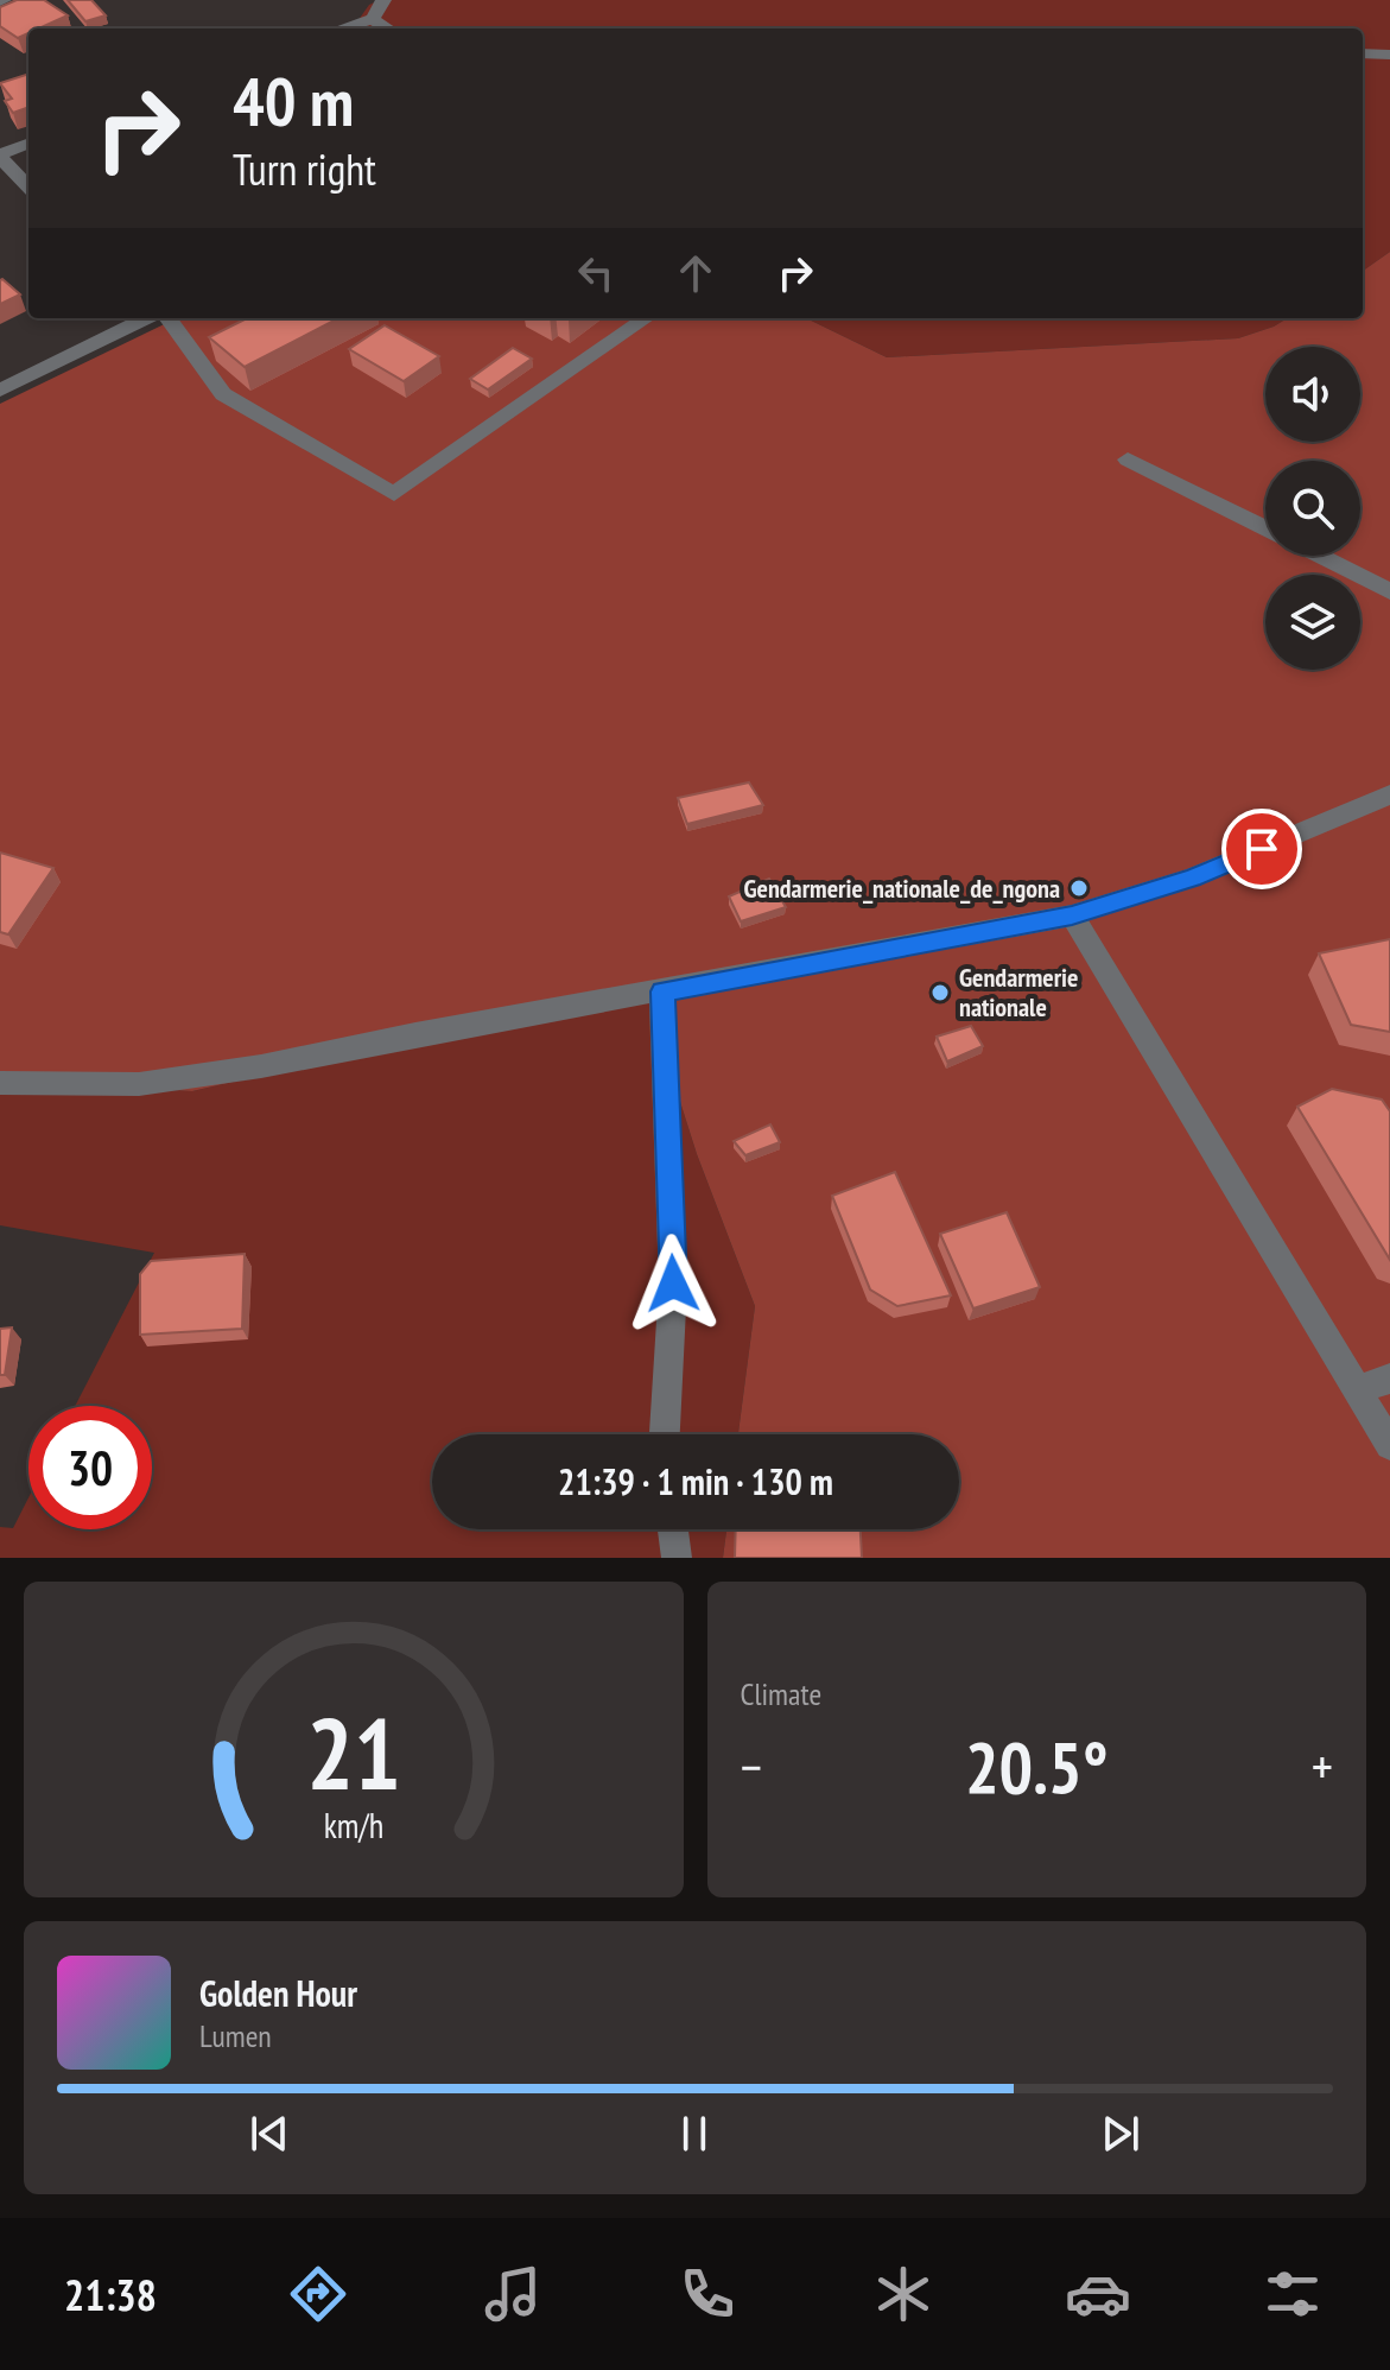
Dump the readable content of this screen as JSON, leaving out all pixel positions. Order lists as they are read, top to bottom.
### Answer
{
  "places": ["Gendarmerie_nationale_de_ngona", "Gendarmerie nationale"],
  "page": {
    "turn": ["40 m", "Turn right"],
    "limit": "30",
    "trip": "21:39 · 1 min · 130 m",
    "tile": "Climate",
    "heat": ["−", "20.5°", "+"],
    "song": ["Golden Hour", "Lumen"],
    "tabs": "21:38",
    "gauge": ["21", "km/h"]
  }
}
